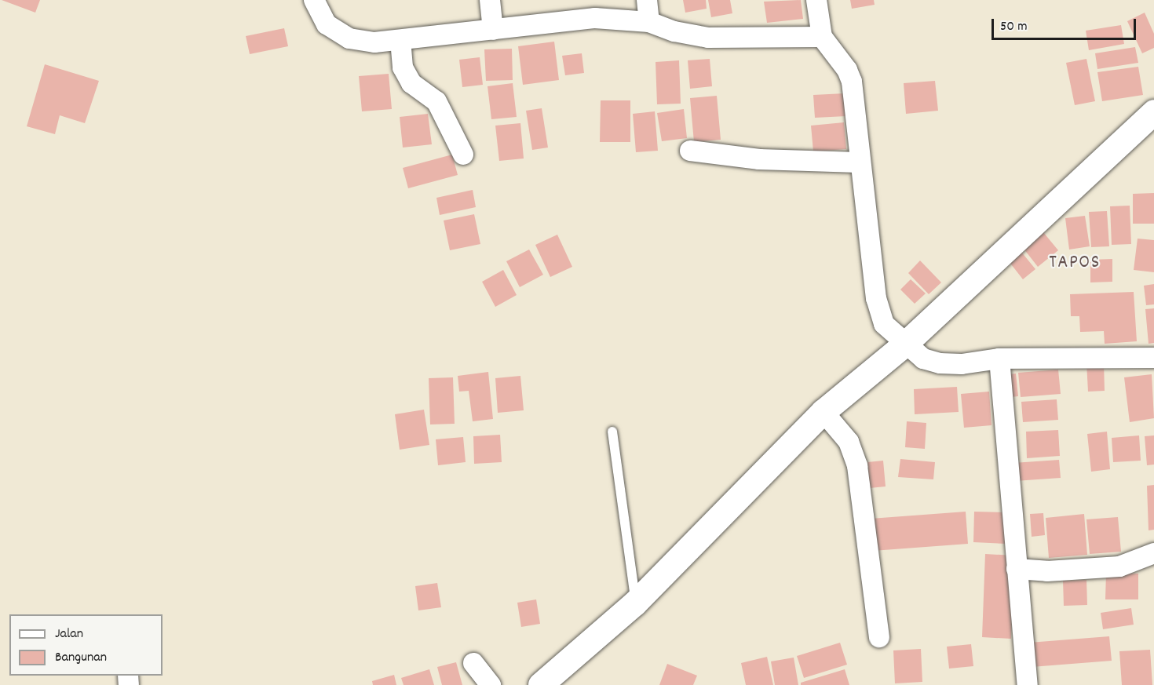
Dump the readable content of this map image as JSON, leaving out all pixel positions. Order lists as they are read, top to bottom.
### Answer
{
  "districts": ["TAPOS"],
  "legend": ["Jalan", "Bangunan"],
  "scale_bar": "50 m"
}
